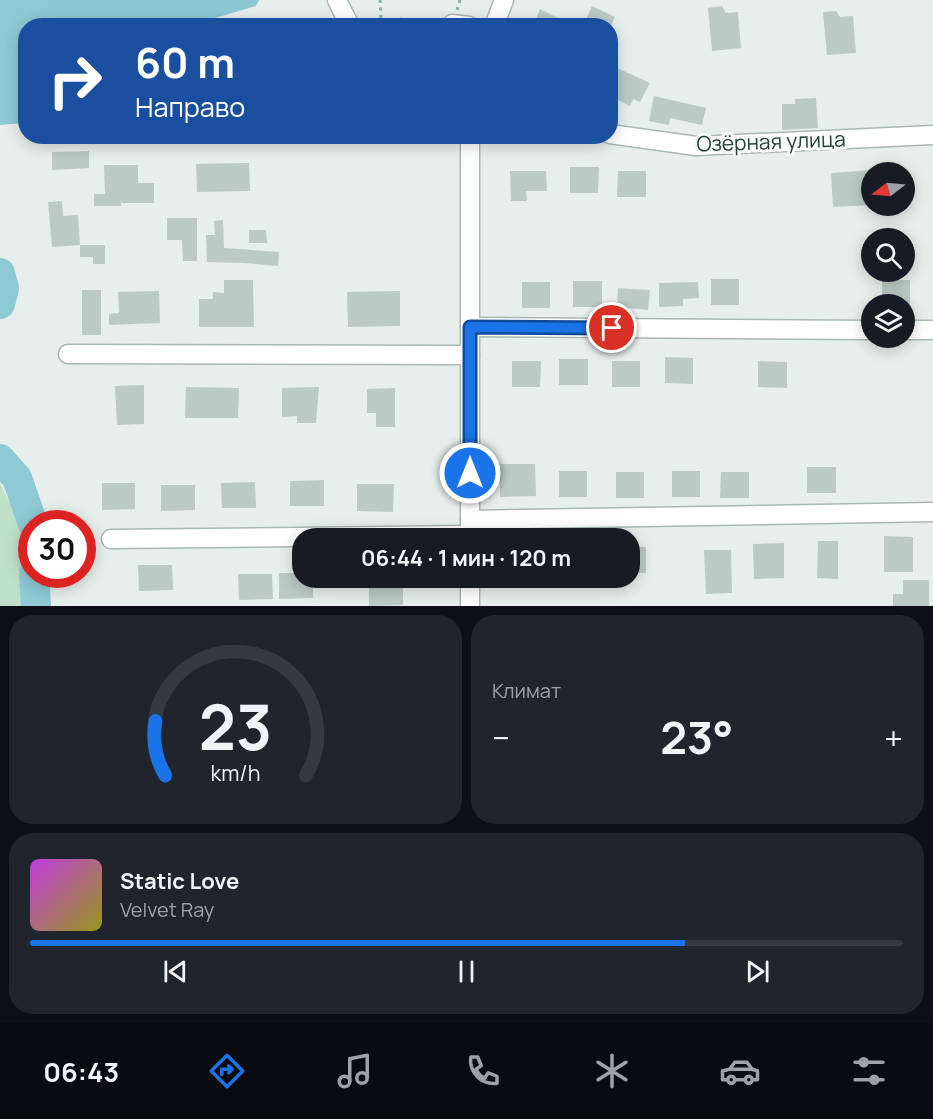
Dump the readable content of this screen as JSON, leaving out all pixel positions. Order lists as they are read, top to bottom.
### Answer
{
  "streets": {
    "street": ["Озёрная улица"]
  },
  "north": "left",
  "page": {
    "turn": ["60 m", "Направо"],
    "limit": "30",
    "trip": "06:44 · 1 мин · 120 m",
    "tile": "Климат",
    "heat": ["−", "23°", "+"],
    "song": ["Static Love", "Velvet Ray"],
    "tabs": "06:43",
    "gauge": ["23", "km/h"]
  }
}
